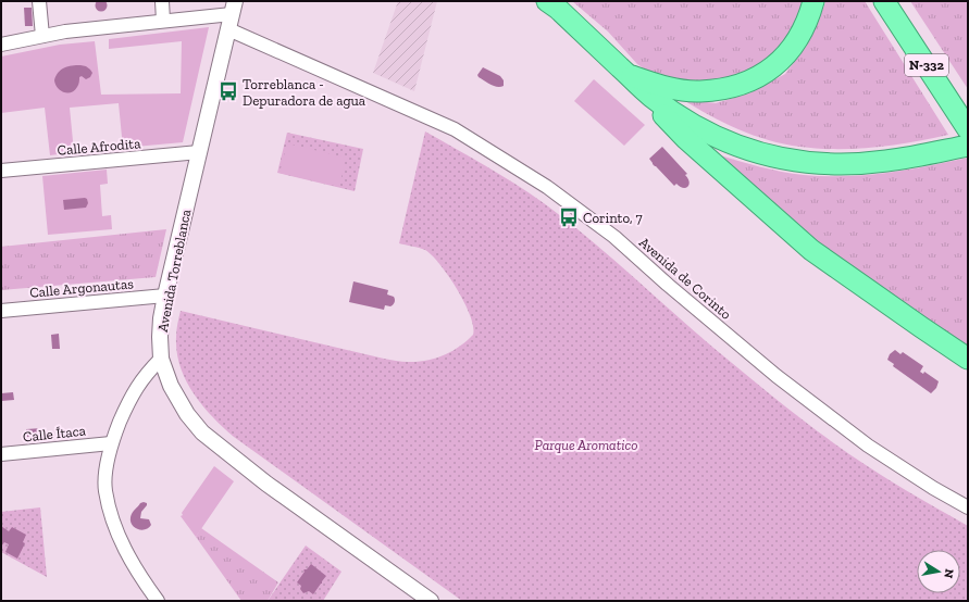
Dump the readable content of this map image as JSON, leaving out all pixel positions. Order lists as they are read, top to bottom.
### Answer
{
  "streets": {
    "highway": ["N-332"],
    "street": [
      "Calle Afrodita",
      "Avenida Torreblanca",
      "Avenida de Corinto",
      "Calle Argonautas",
      "Calle Ítaca"
    ]
  },
  "crossings": [
    ["Calle Afrodita", "Avenida Torreblanca"],
    ["Avenida Torreblanca", "Avenida de Corinto"],
    ["Avenida Torreblanca", "Calle Argonautas"]
  ],
  "parks": ["Parque Aromatico"],
  "places": {
    "bus stop": ["Torreblanca - Depuradora de agua", "Corinto, 7"]
  },
  "north": "right"
}
